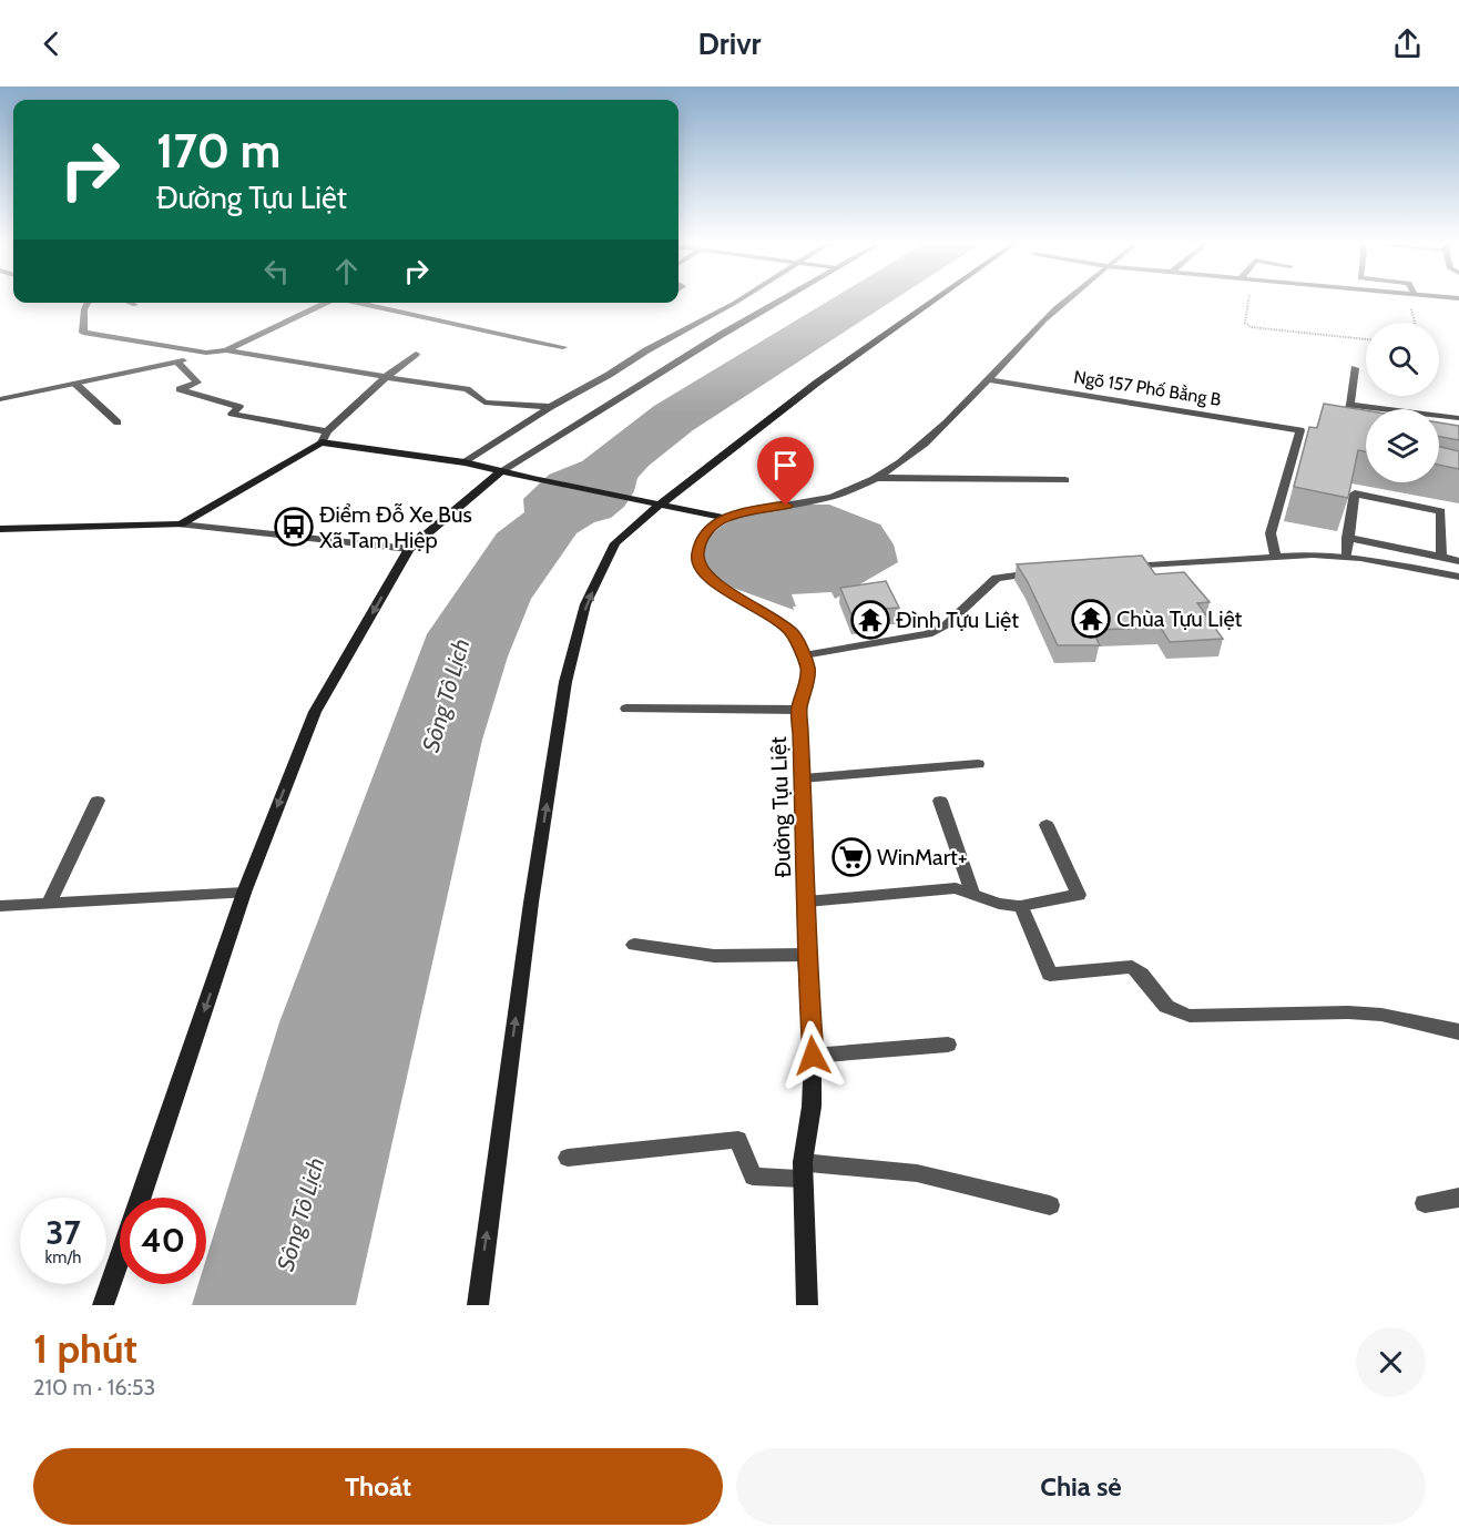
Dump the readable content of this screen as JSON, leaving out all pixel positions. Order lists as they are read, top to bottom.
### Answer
{
  "streets": {
    "street": ["Ngõ 157 Phố Bằng B", "Đường Tựu Liệt"]
  },
  "water": ["Sông Tô Lịch"],
  "places": {
    "bus stop": ["Điểm Đỗ Xe Bus Xã Tam Hiệp"],
    "temple": ["Chùa Tựu Liệt", "Đình Tựu Liệt"],
    "supermarket": ["WinMart+"]
  },
  "page": {
    "header": "Drivr",
    "turn": ["170 m", "Đường Tựu Liệt"],
    "speed": "37 km/h",
    "limit": "40",
    "heading": ["1 phút", "210 m · 16:53"],
    "buttons": ["Thoát", "Chia sẻ"]
  }
}
